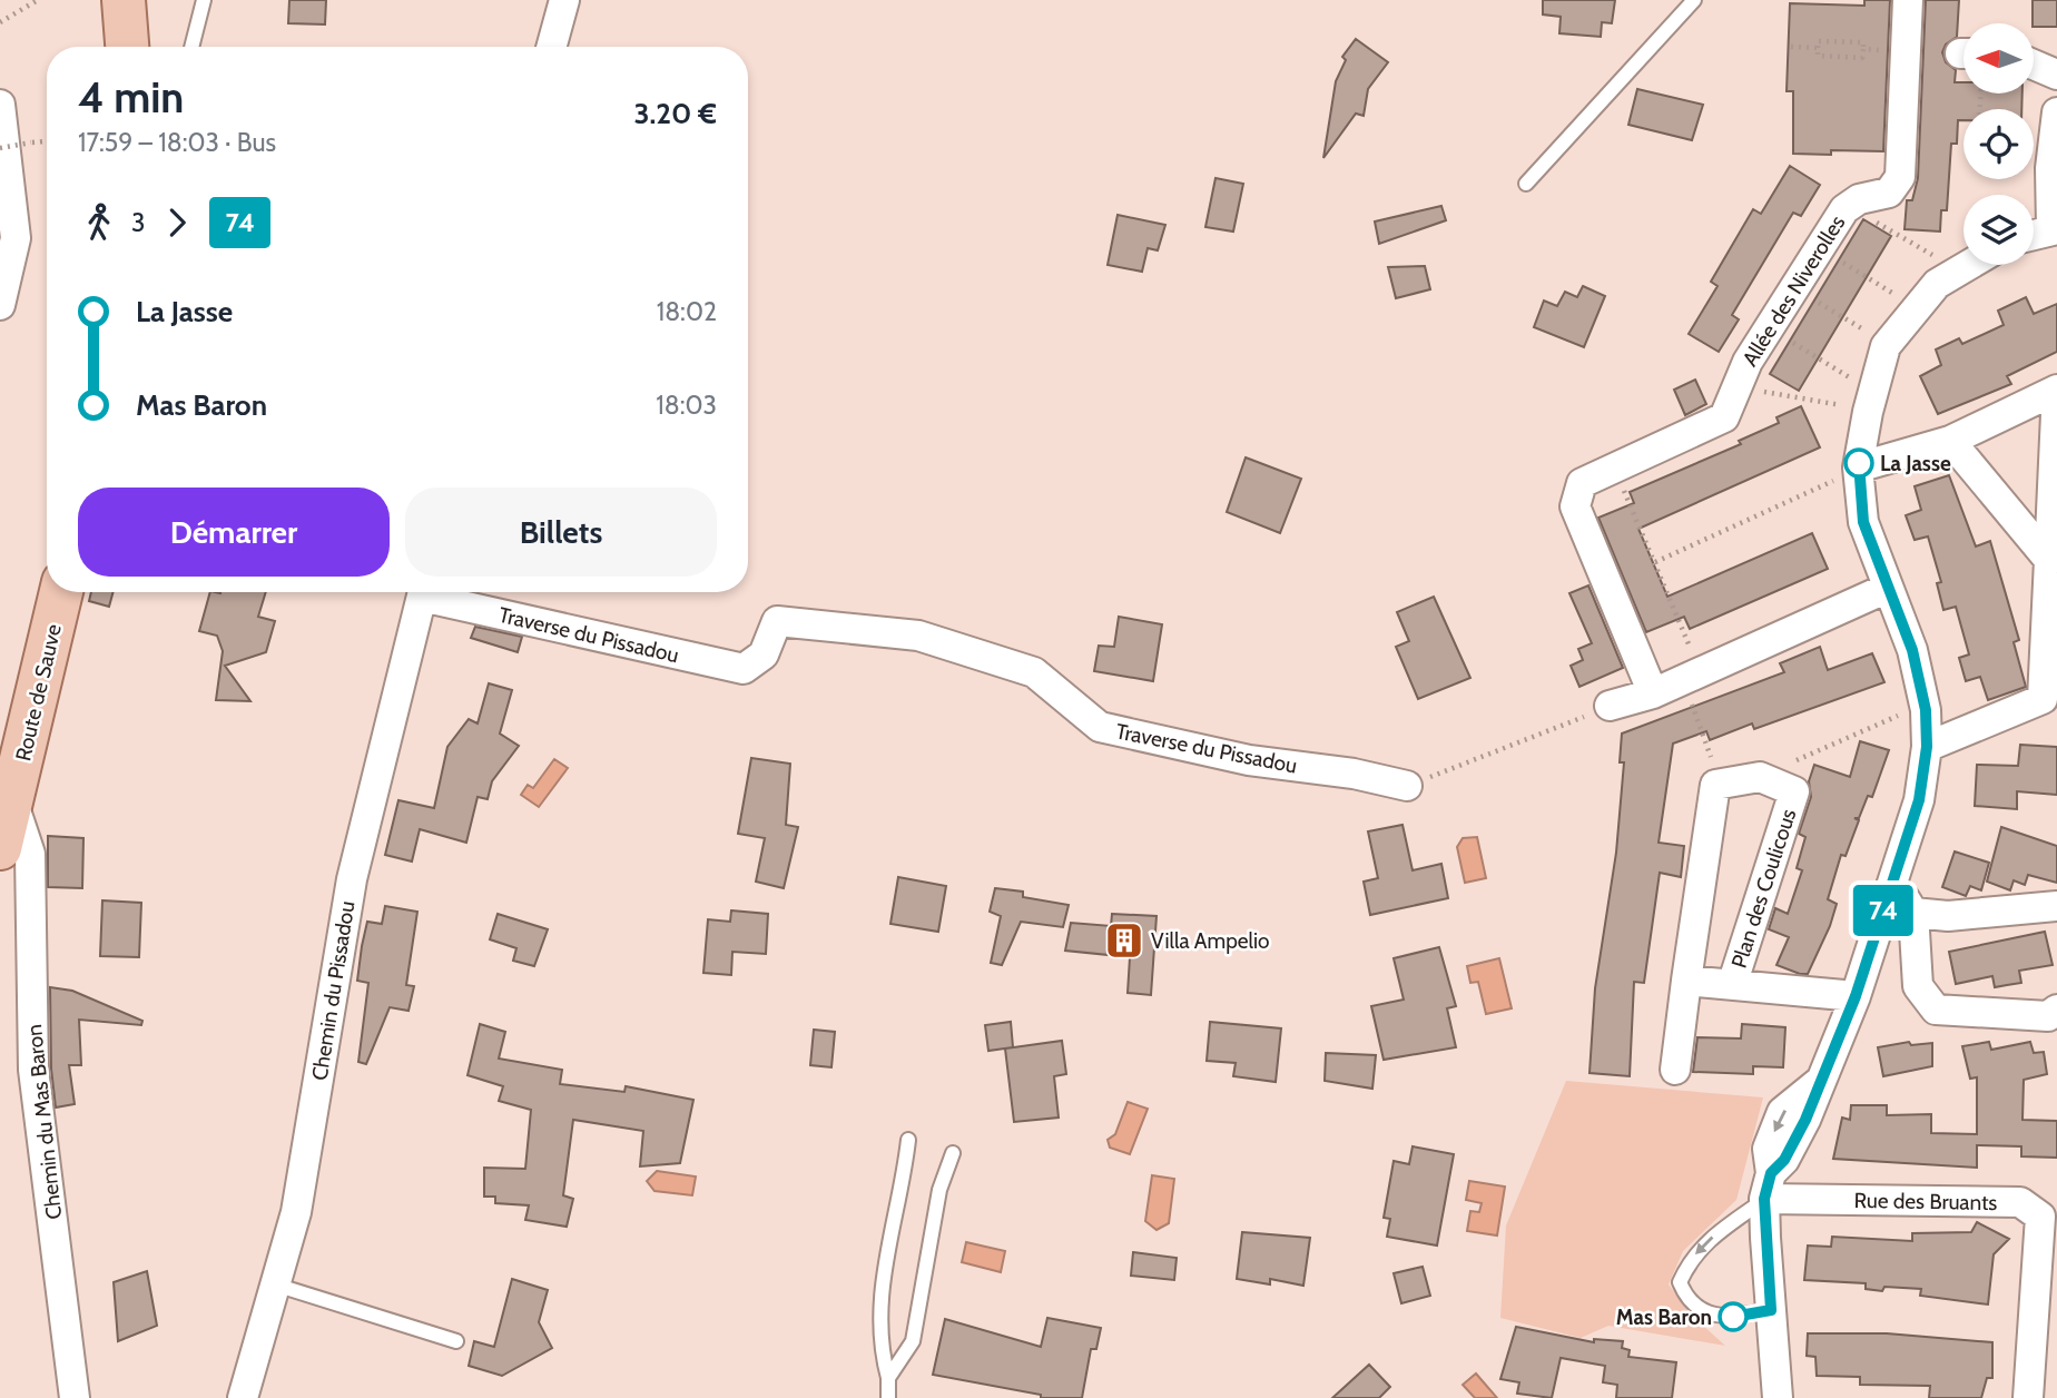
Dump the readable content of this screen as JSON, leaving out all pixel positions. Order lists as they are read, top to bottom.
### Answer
{
  "streets": {
    "main road": ["Route de Sauve"],
    "street": [
      "Allée des Niverolles",
      "Traverse du Pissadou",
      "Plan des Coulicous",
      "Chemin du Pissadou",
      "Chemin du Mas Baron",
      "Rue des Bruants"
    ]
  },
  "crossings": [
    ["Route de Sauve", "Chemin du Mas Baron"]
  ],
  "places": {
    "other": ["La Jasse", "Mas Baron"],
    "building": ["Villa Ampelio"]
  },
  "lines": ["bus line 74"],
  "north": "left",
  "page": {
    "on_map": "74",
    "heading": ["4 min", "17:59 – 18:03 · Bus", "3.20 €"],
    "legs": ["3", "74"],
    "list": [
      {
        "name": "La Jasse",
        "value": "18:02"
      },
      {
        "name": "Mas Baron",
        "value": "18:03"
      }
    ],
    "buttons": ["Démarrer", "Billets"]
  }
}
